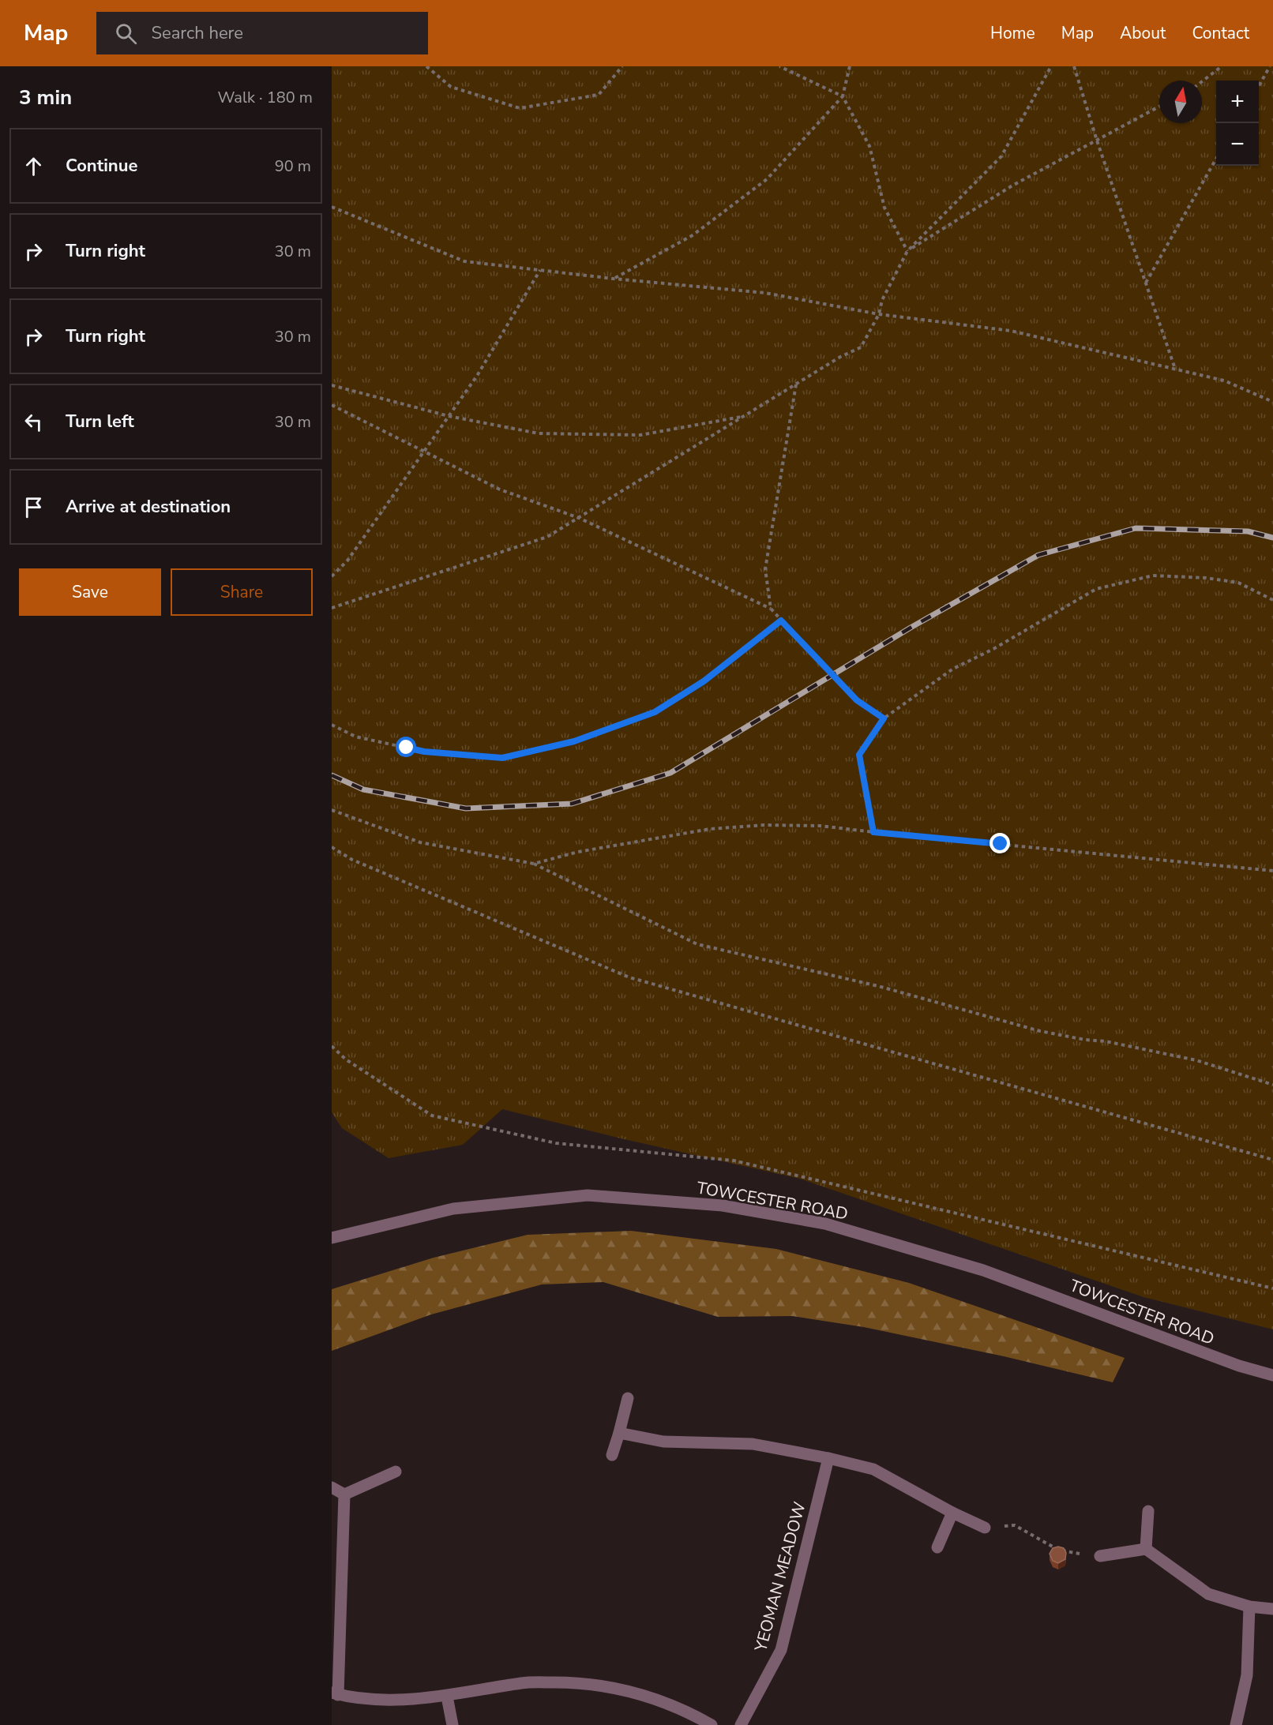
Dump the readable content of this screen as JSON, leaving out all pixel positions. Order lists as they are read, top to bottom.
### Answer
{
  "streets": {
    "street": ["TOWCESTER ROAD", "YEOMAN MEADOW"]
  },
  "north": "top",
  "page": {
    "header": "Map",
    "search": "Search here",
    "nav": [
      "Home",
      "Map",
      "About",
      "Contact"
    ],
    "heading": ["3 min", "Walk · 180 m"],
    "map_buttons": ["+", "−"],
    "list": [
      ["Continue", "90 m"],
      ["Turn right", "30 m"],
      ["Turn right", "30 m"],
      ["Turn left", "30 m"],
      "Arrive at destination"
    ],
    "buttons": ["Save", "Share"]
  }
}
